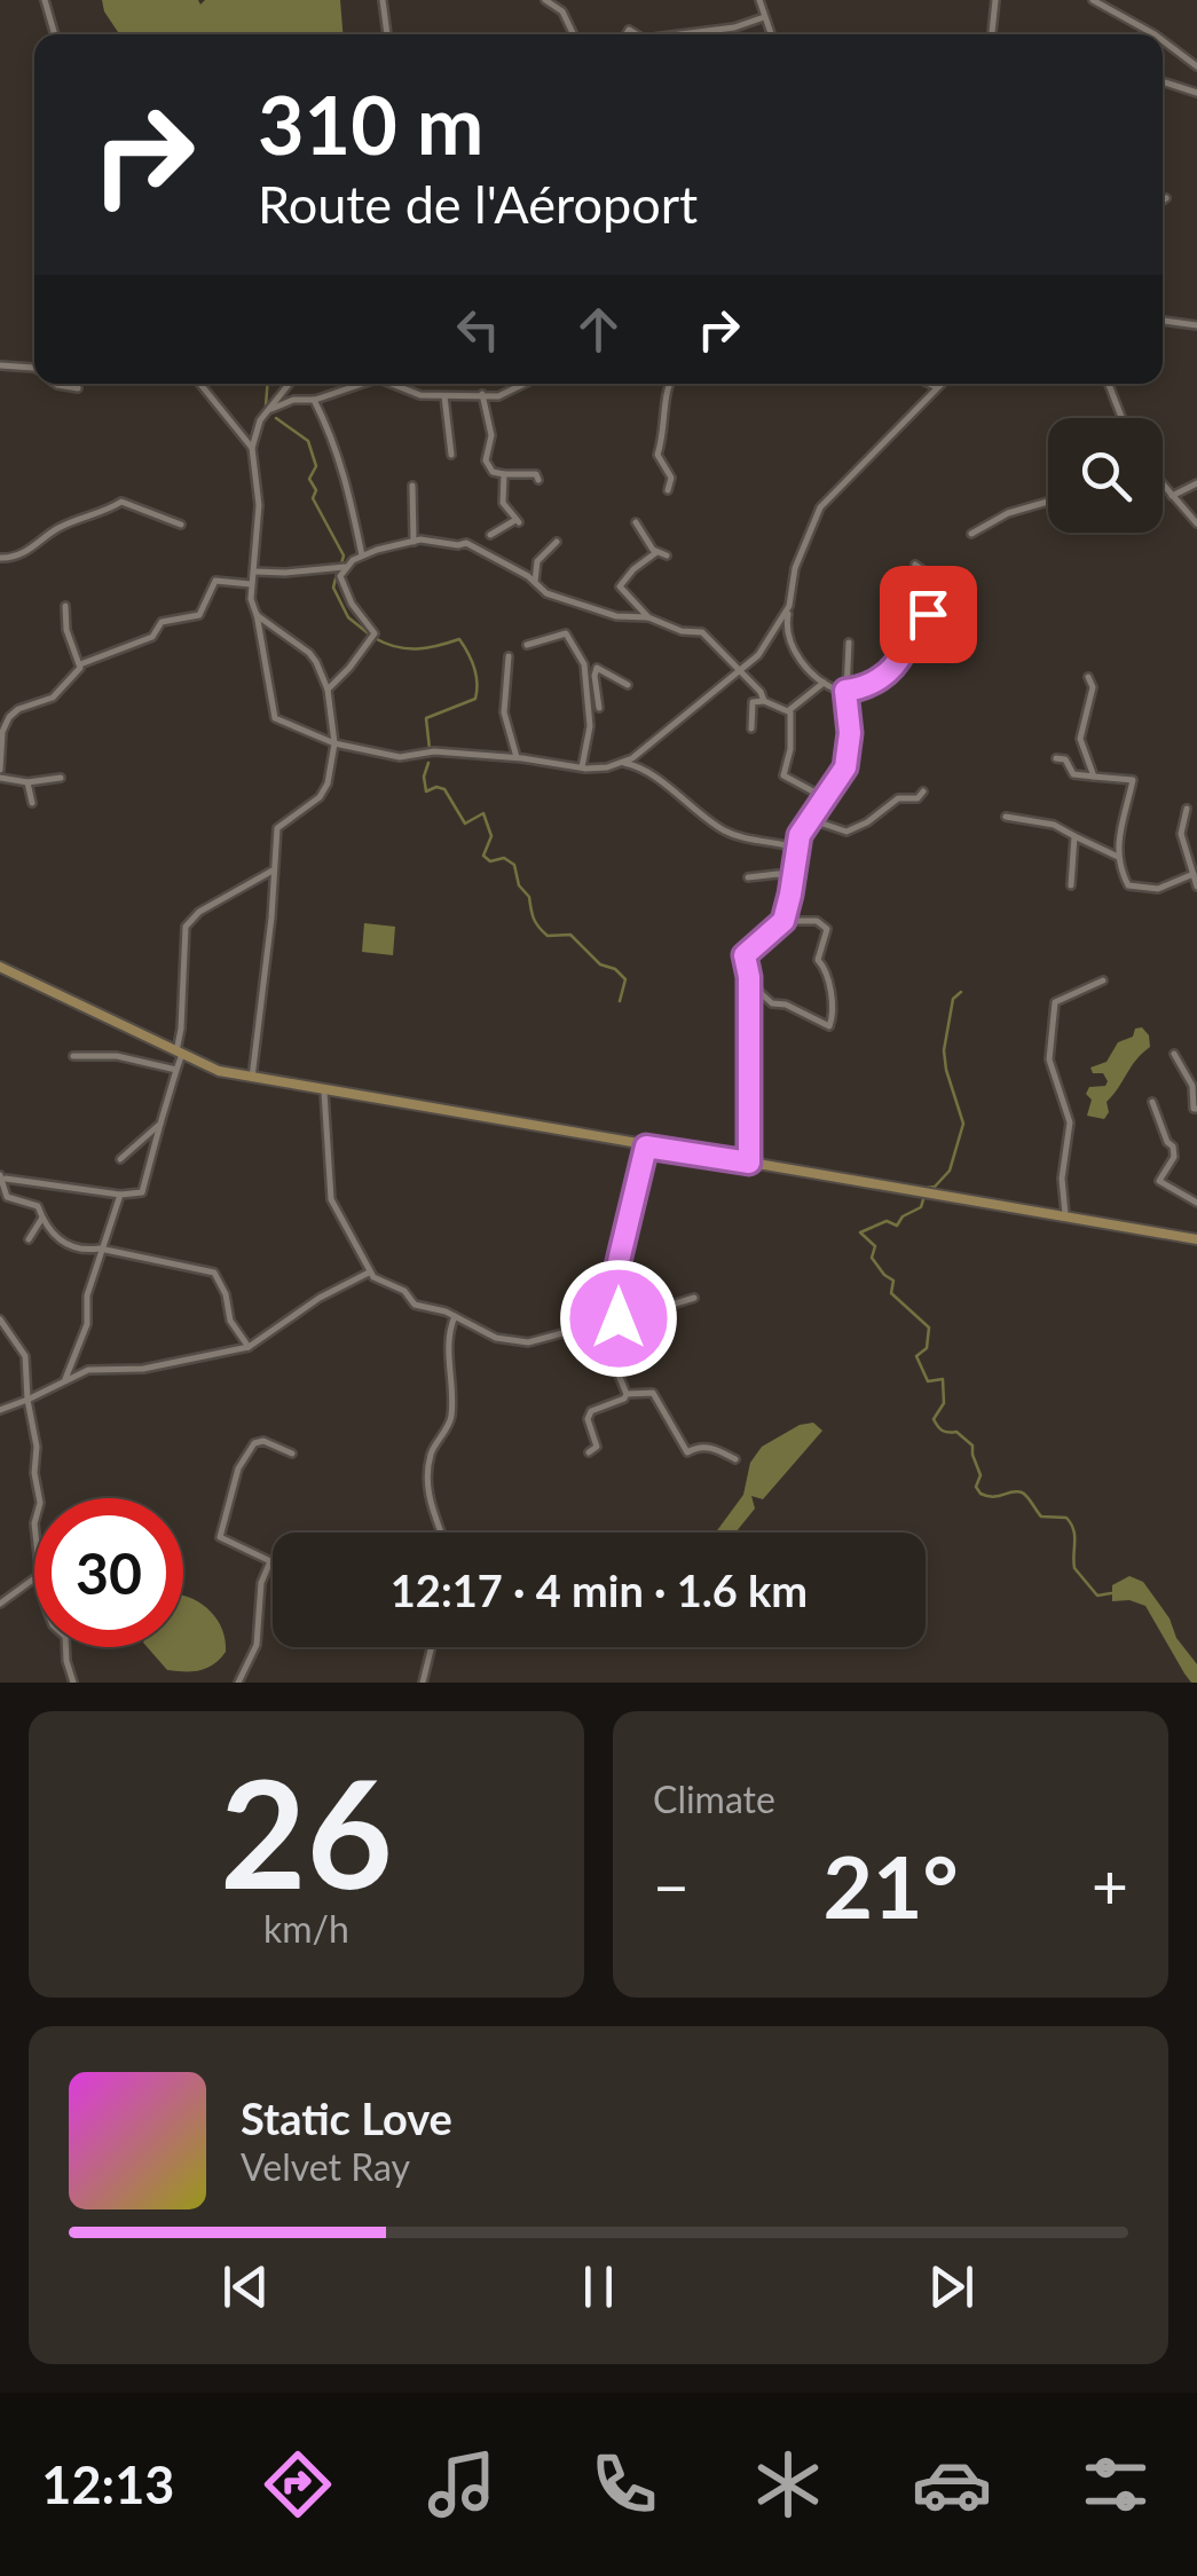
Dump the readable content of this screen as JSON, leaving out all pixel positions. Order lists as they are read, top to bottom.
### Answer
{
  "page": {
    "turn": ["310 m", "Route de l'Aéroport"],
    "limit": "30",
    "trip": "12:17 · 4 min · 1.6 km",
    "tile": [
      ["26", "km/h"],
      "Climate"
    ],
    "heat": ["−", "21°", "+"],
    "song": ["Static Love", "Velvet Ray"],
    "tabs": "12:13"
  }
}
